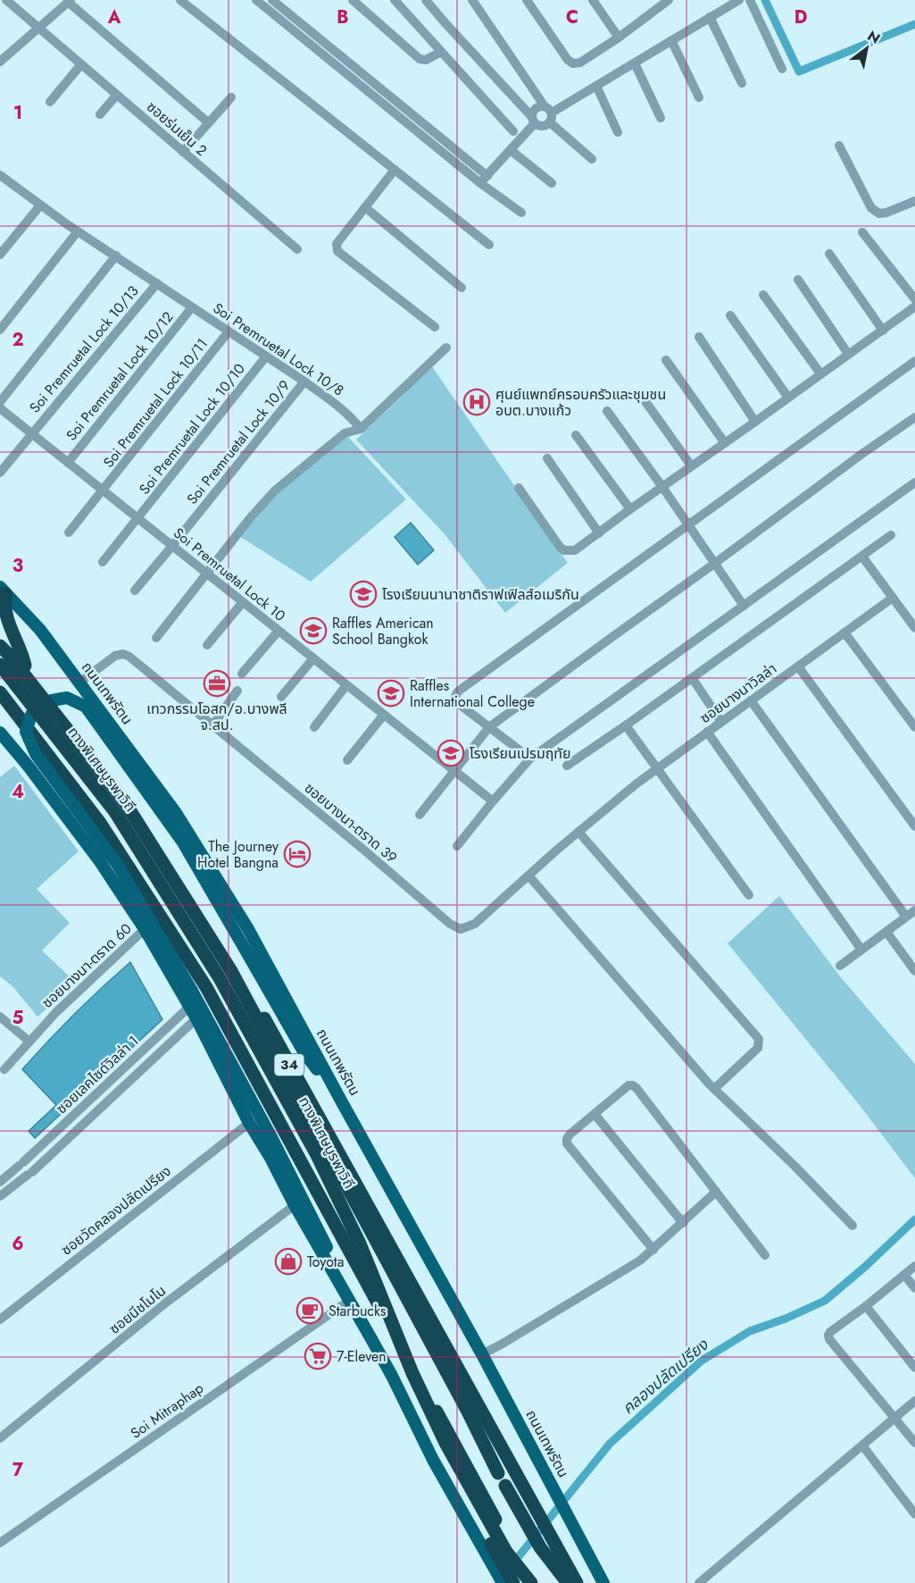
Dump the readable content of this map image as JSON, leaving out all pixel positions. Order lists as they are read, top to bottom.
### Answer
{
  "streets": {
    "highway": ["ทางพิเศษบูรพาวิถี", "34"],
    "main road": ["ถนนเทพรัตน"],
    "street": [
      "ซอยร่มเย็น 2",
      "Soi Premruetal Lock 10/13",
      "Soi Premruetal Lock 10/8",
      "Soi Premruetal Lock 10/12",
      "Soi Premruetal Lock 10/11",
      "Soi Premruetal Lock 10/10",
      "Soi Premruetal Lock 10/9",
      "Soi Premruetal Lock 10",
      "ซอยบางนาวิลล่า",
      "ซอยบางนา-ตราด 39",
      "ซอยบางนา-ตราด 60",
      "ซอยเลคไซด์วิลล่า 1",
      "ซอยวัดคลองปลัดเปรียง",
      "ซอยนีชโมโน",
      "Soi Mitraphap"
    ]
  },
  "crossings": [
    ["Soi Premruetal Lock 10/13", "Soi Premruetal Lock 10/8"],
    ["Soi Premruetal Lock 10/13", "Soi Premruetal Lock 10"],
    ["Soi Premruetal Lock 10/8", "Soi Premruetal Lock 10/12"],
    ["Soi Premruetal Lock 10/8", "Soi Premruetal Lock 10/11"],
    ["Soi Premruetal Lock 10/8", "Soi Premruetal Lock 10/10"],
    ["Soi Premruetal Lock 10/8", "Soi Premruetal Lock 10/9"],
    ["Soi Premruetal Lock 10/12", "Soi Premruetal Lock 10"],
    ["Soi Premruetal Lock 10/11", "Soi Premruetal Lock 10"],
    ["Soi Premruetal Lock 10/10", "Soi Premruetal Lock 10"],
    ["Soi Premruetal Lock 10/9", "Soi Premruetal Lock 10"],
    ["ถนนเทพรัตน", "ซอยบางนา-ตราด 39"],
    ["ซอยบางนาวิลล่า", "ซอยบางนา-ตราด 39"],
    ["ทางพิเศษบูรพาวิถี", "34"]
  ],
  "water": ["คลองปลัดเปรียง"],
  "places": {
    "hospital": ["ศุนย์แพทย์ครอบครัวและชุมชน อบต.บางแก้ว"],
    "school or university": [
      "โรงเรียนนานาชาติราฟเฟิลส์อเมริกัน",
      "Raffles American School Bangkok",
      "Raffles International College",
      "โรงเรียนเปรมฤทัย"
    ],
    "office": ["เทวกรรมโอสก/อ.บางพลี จ.สป."],
    "hotel": ["The Journey Hotel Bangna"],
    "shop": ["Toyota"],
    "cafe": ["Starbucks"],
    "supermarket": ["7-Eleven"]
  },
  "north": "top right",
  "grid": {
    "columns": [
      "A",
      "B",
      "C",
      "D"
    ],
    "rows": [
      "1",
      "2",
      "3",
      "4",
      "5",
      "6",
      "7"
    ]
  }
}
